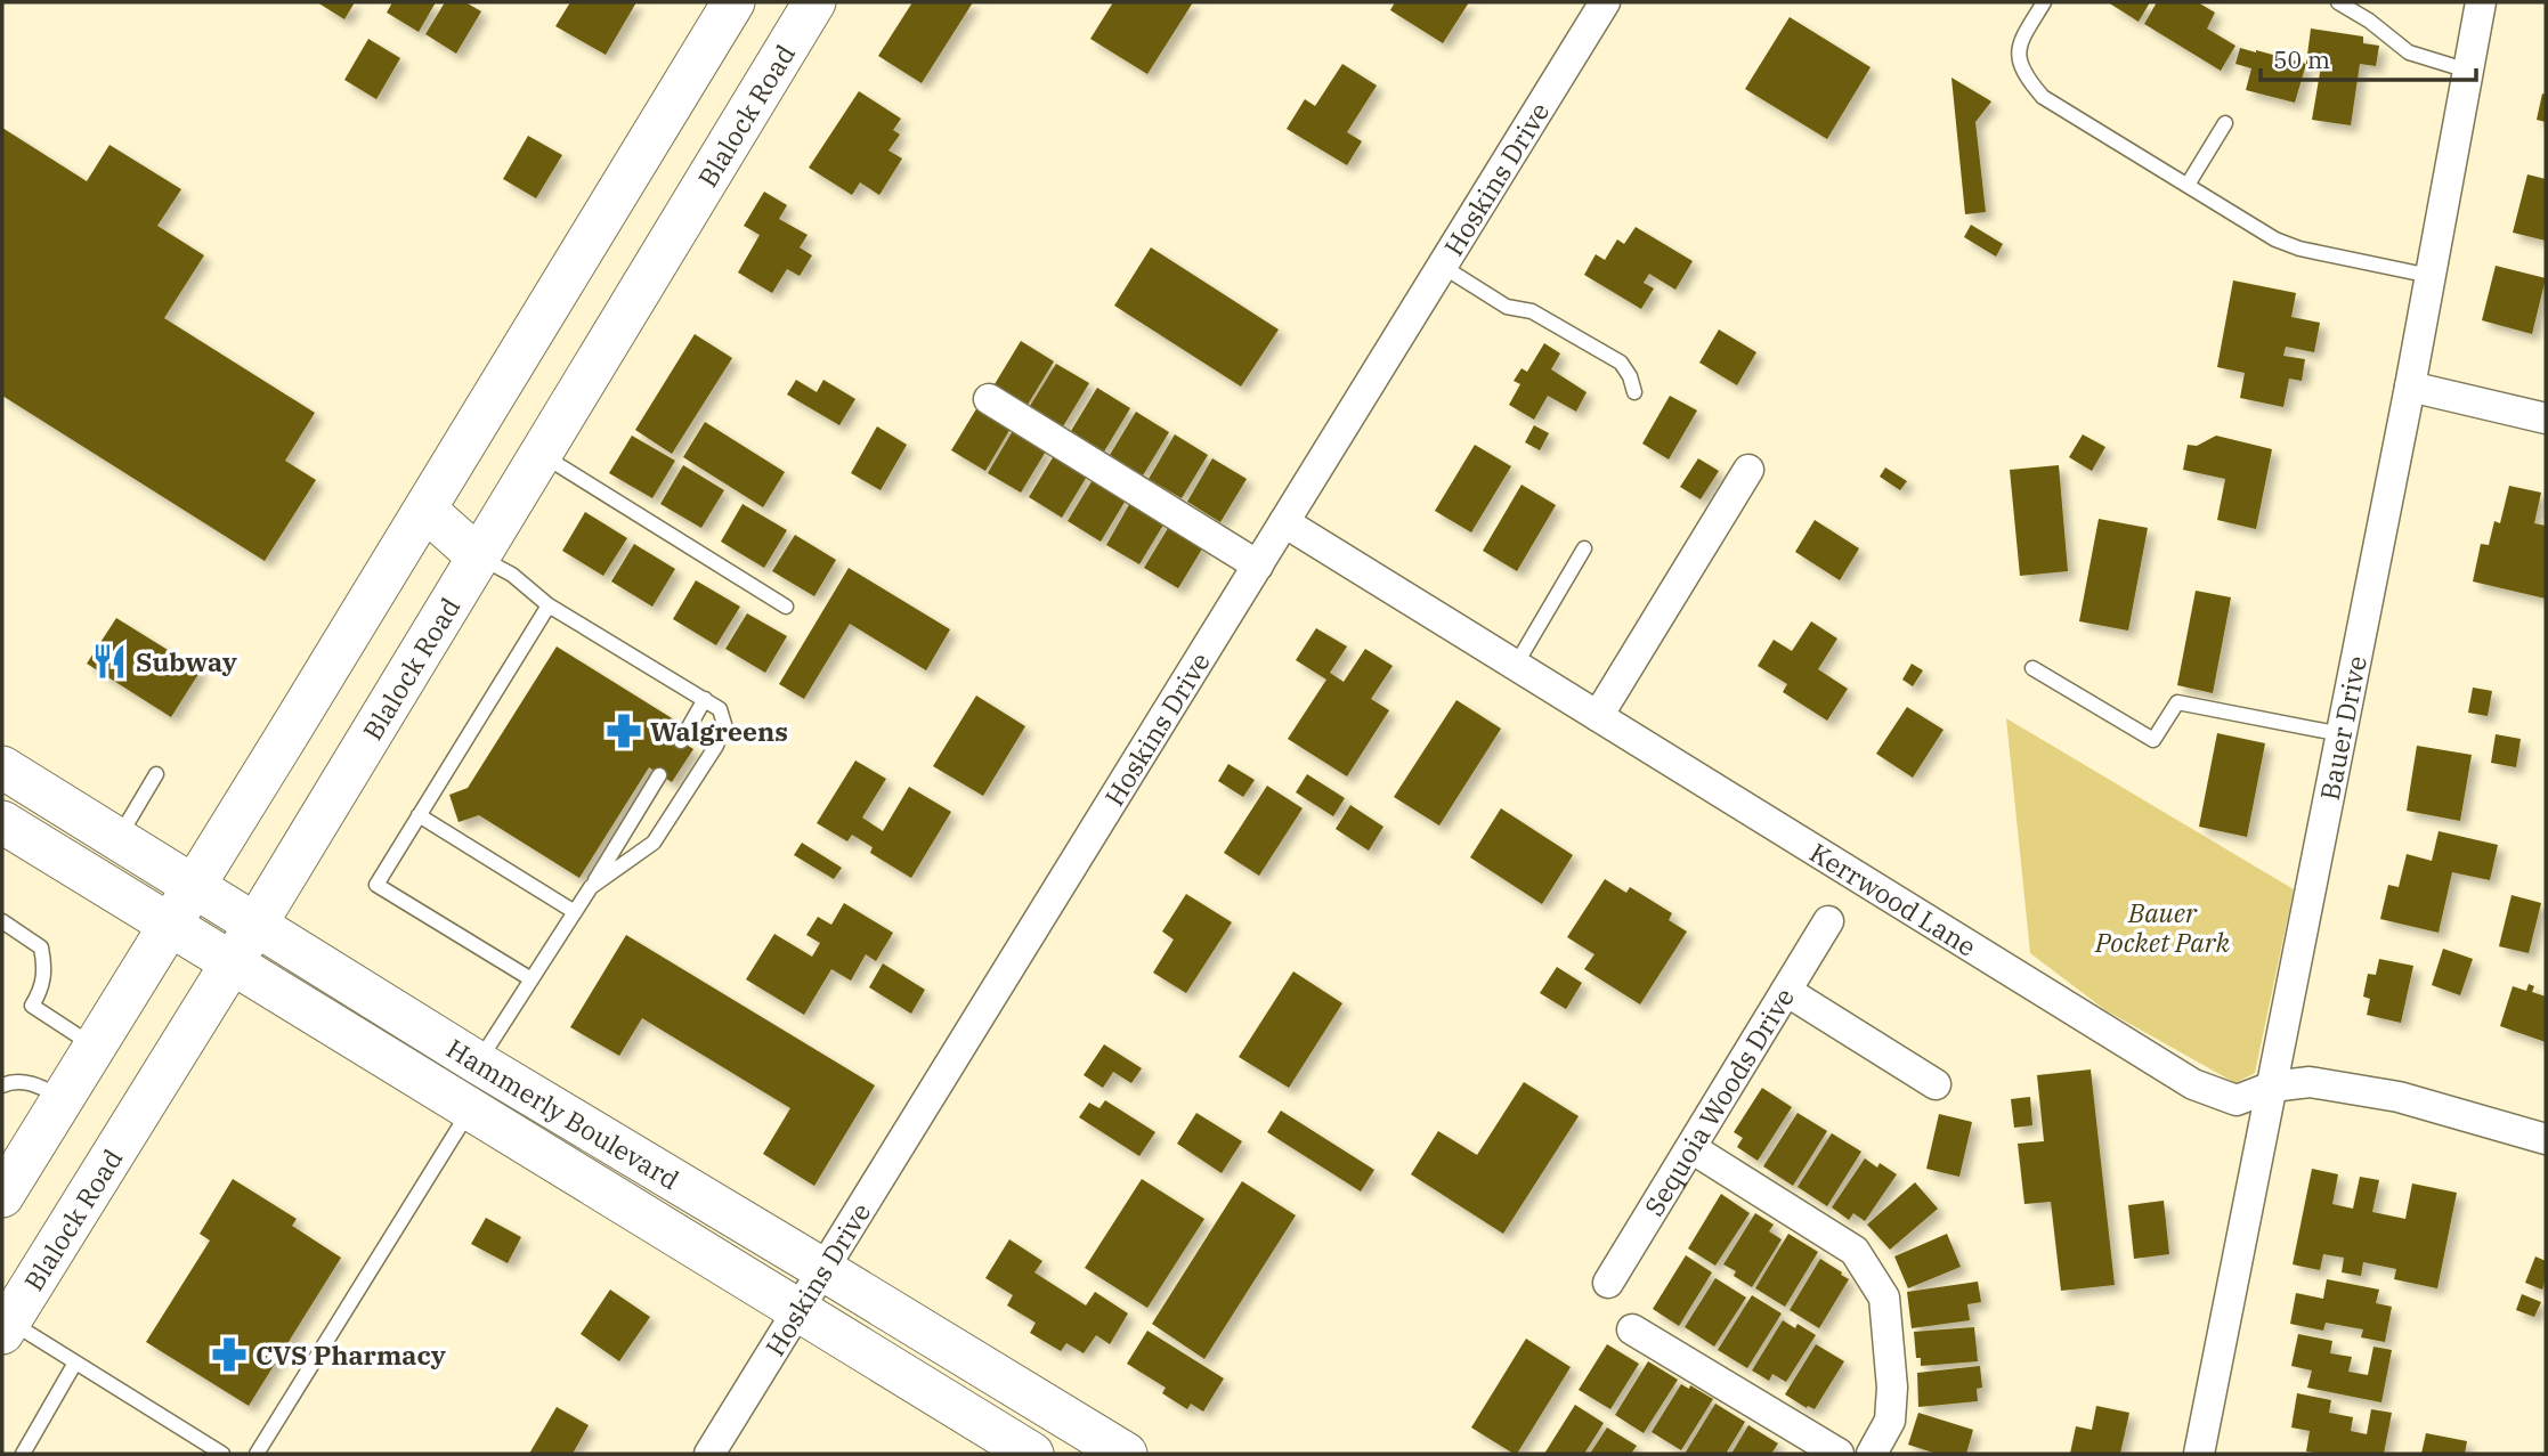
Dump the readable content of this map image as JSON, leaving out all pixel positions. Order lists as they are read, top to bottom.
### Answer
{
  "streets": {
    "main road": ["Blalock Road", "Hammerly Boulevard"],
    "street": [
      "Hoskins Drive",
      "Bauer Drive",
      "Kerrwood Lane",
      "Sequoia Woods Drive"
    ]
  },
  "crossings": [
    ["Blalock Road", "Hammerly Boulevard"],
    ["Hoskins Drive", "Kerrwood Lane"],
    ["Hoskins Drive", "Hammerly Boulevard"],
    ["Bauer Drive", "Kerrwood Lane"]
  ],
  "parks": ["Bauer Pocket Park"],
  "places": {
    "restaurant": ["Subway"],
    "pharmacy": ["Walgreens", "CVS Pharmacy"]
  },
  "scale_bar": "50 m"
}
